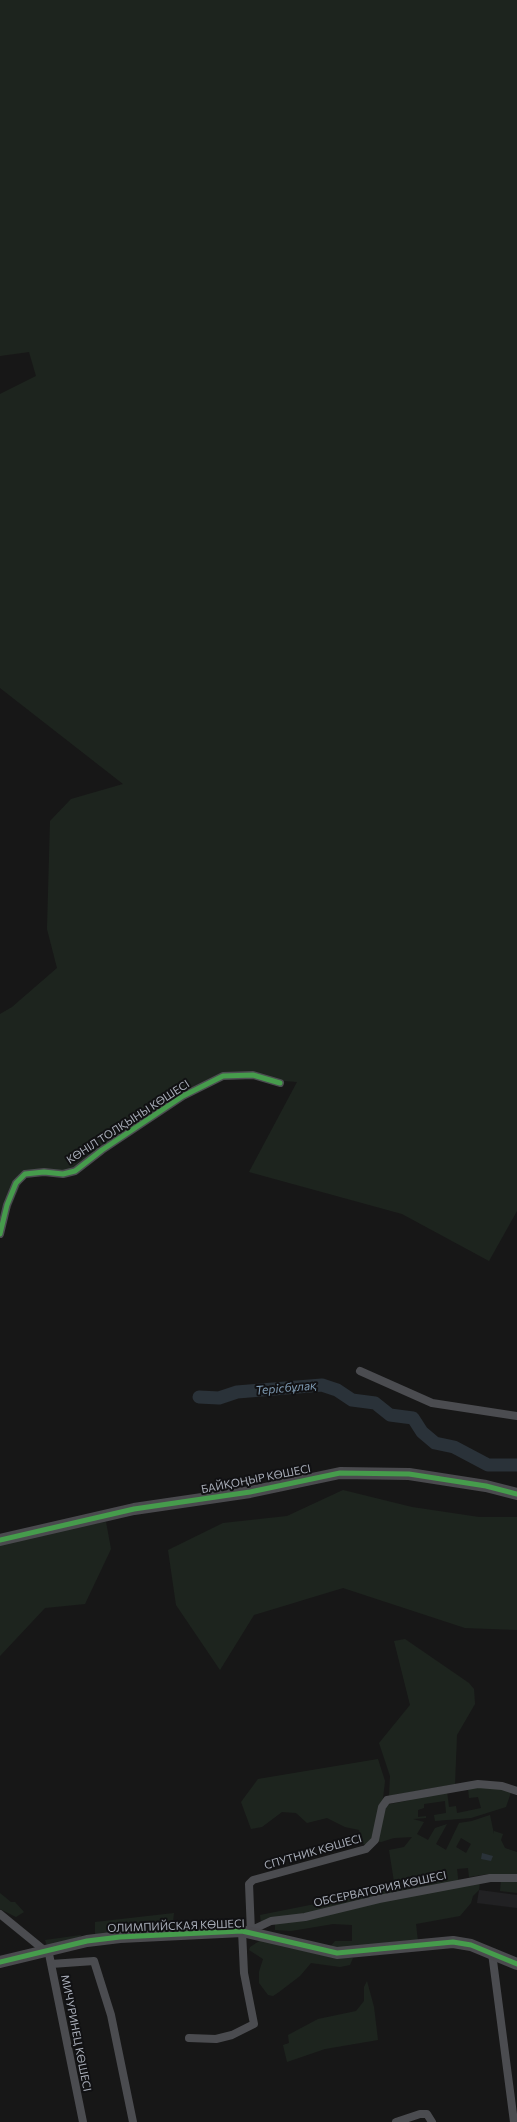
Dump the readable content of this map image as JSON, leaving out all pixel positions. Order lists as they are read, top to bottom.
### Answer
{
  "streets": {
    "street": [
      "КӨНІЛ ТОЛҚЫНЫ КӨШЕСІ",
      "БАЙҚОҢЫР КӨШЕСІ",
      "СПУТНИК КӨШЕСІ",
      "ОБСЕРВАТОРИЯ КӨШЕСІ",
      "ОЛИМПИЙСКАЯ КӨШЕСІ",
      "МИЧУРИНЕЦ КӨШЕСІ"
    ]
  },
  "crossings": [
    ["СПУТНИК КӨШЕСІ", "ОБСЕРВАТОРИЯ КӨШЕСІ"],
    ["СПУТНИК КӨШЕСІ", "ОЛИМПИЙСКАЯ КӨШЕСІ"],
    ["ОБСЕРВАТОРИЯ КӨШЕСІ", "ОЛИМПИЙСКАЯ КӨШЕСІ"],
    ["ОЛИМПИЙСКАЯ КӨШЕСІ", "МИЧУРИНЕЦ КӨШЕСІ"]
  ],
  "water": ["Терісбұлақ"]
}
